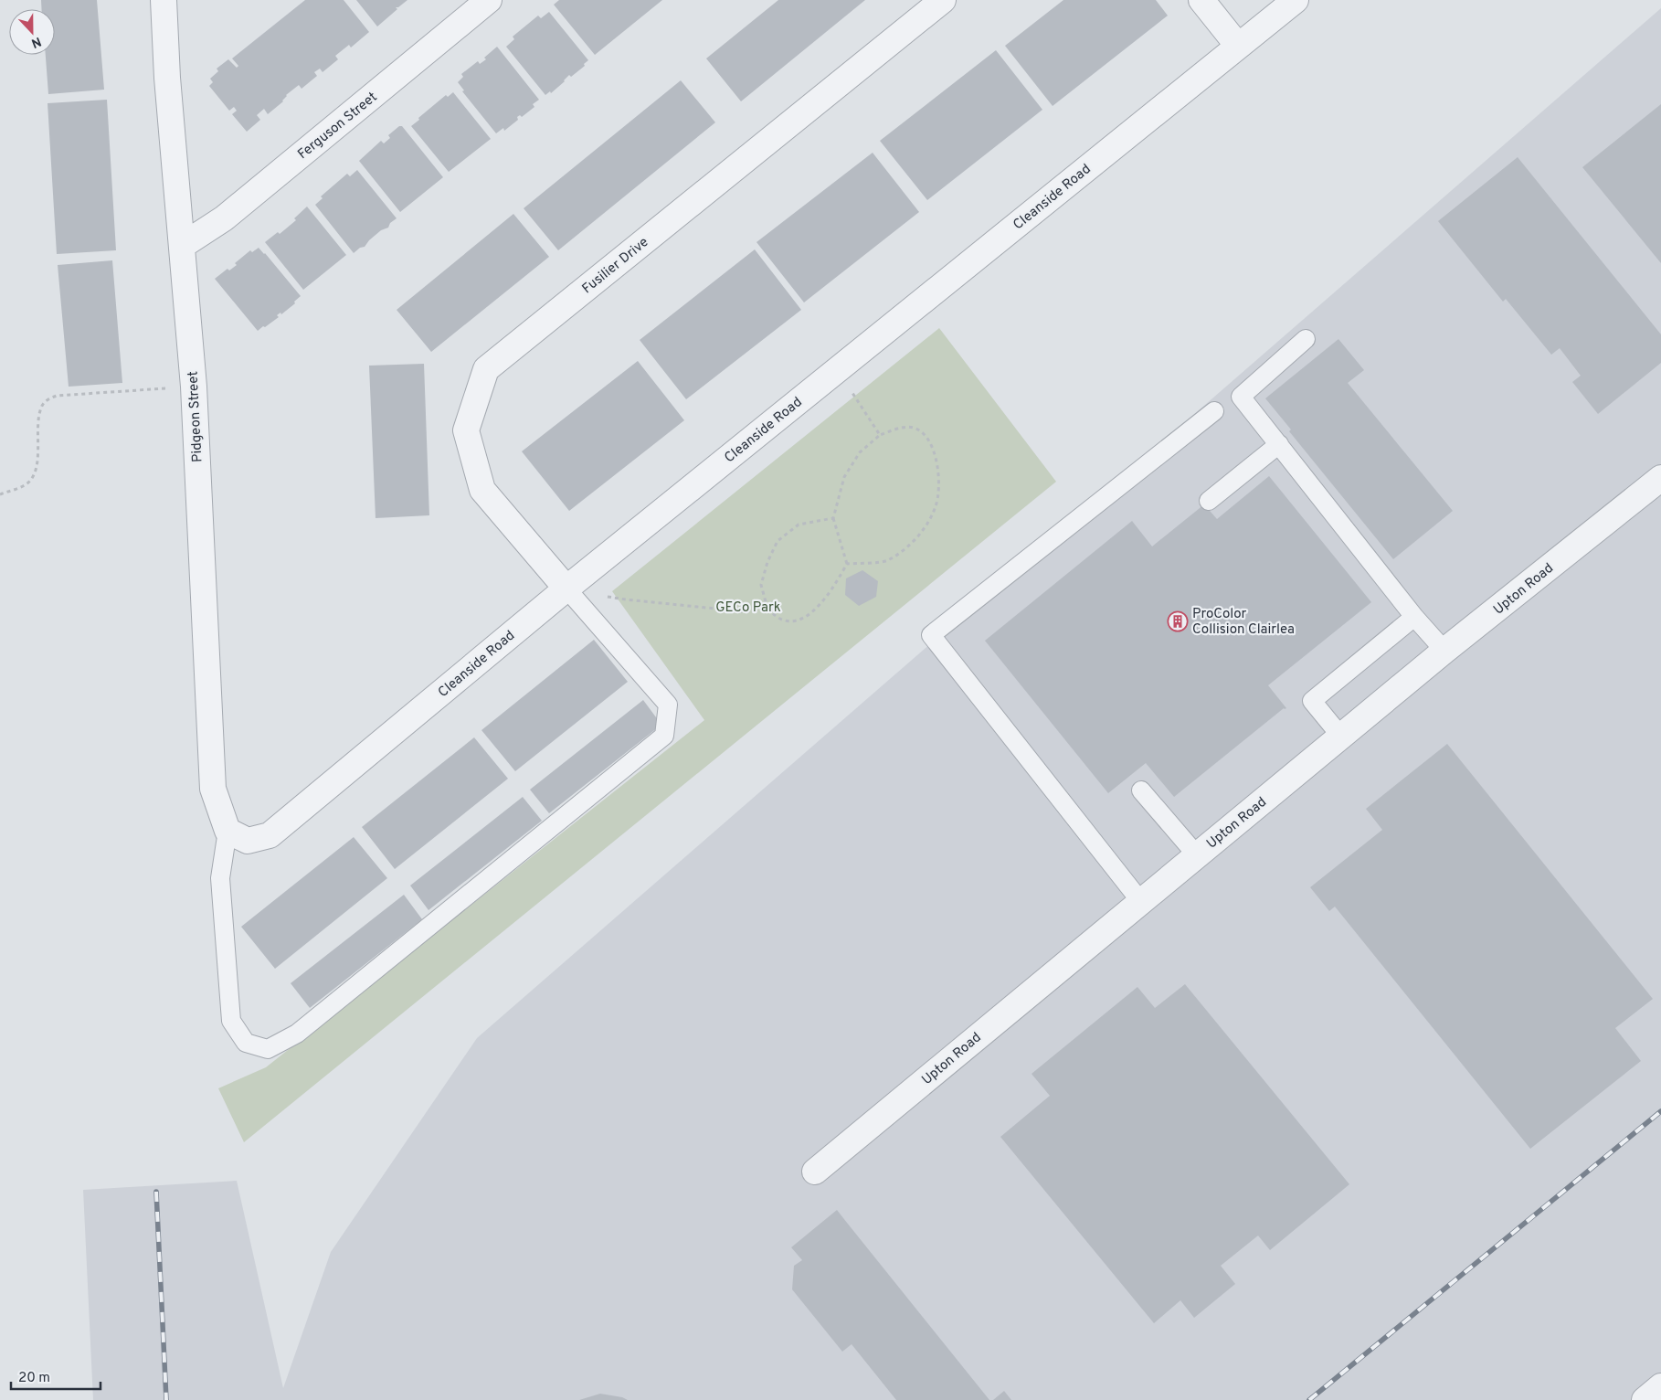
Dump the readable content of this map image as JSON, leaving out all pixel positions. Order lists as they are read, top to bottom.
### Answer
{
  "streets": {
    "street": [
      "Ferguson Street",
      "Cleanside Road",
      "Fusilier Drive",
      "Pidgeon Street",
      "Upton Road"
    ]
  },
  "crossings": [
    ["Ferguson Street", "Pidgeon Street"],
    ["Cleanside Road", "Fusilier Drive"],
    ["Cleanside Road", "Pidgeon Street"]
  ],
  "parks": ["GECo Park"],
  "places": {
    "building": ["ProColor Collision Clairlea"]
  },
  "scale_bar": "20 m",
  "north": "bottom"
}
